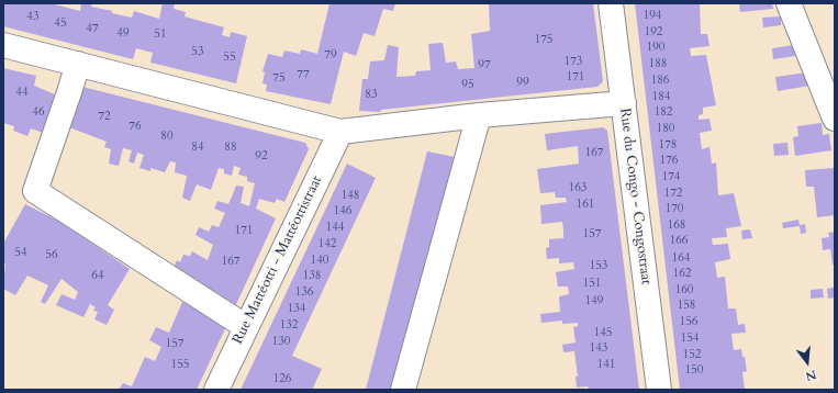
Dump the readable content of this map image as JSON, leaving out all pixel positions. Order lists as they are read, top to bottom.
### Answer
{
  "streets": {
    "street": ["Rue du Congo - Congostraat", "Rue Mattéotti - Mattéottistraat"]
  },
  "house_numbers": [
    "194",
    "43",
    "45",
    "47",
    "192",
    "49",
    "51",
    "175",
    "190",
    "53",
    "79",
    "55",
    "173",
    "188",
    "97",
    "77",
    "171",
    "75",
    "186",
    "99",
    "95",
    "44",
    "83",
    "184",
    "46",
    "182",
    "72",
    "76",
    "180",
    "80",
    "178",
    "84",
    "88",
    "167",
    "92",
    "176",
    "174",
    "163",
    "172",
    "148",
    "161",
    "170",
    "146",
    "168",
    "144",
    "171",
    "157",
    "166",
    "142",
    "54",
    "56",
    "164",
    "140",
    "167",
    "153",
    "162",
    "64",
    "138",
    "151",
    "160",
    "136",
    "149",
    "158",
    "134",
    "156",
    "132",
    "145",
    "154",
    "130",
    "157",
    "143",
    "152",
    "155",
    "141",
    "150",
    "126"
  ],
  "north": "bottom"
}
